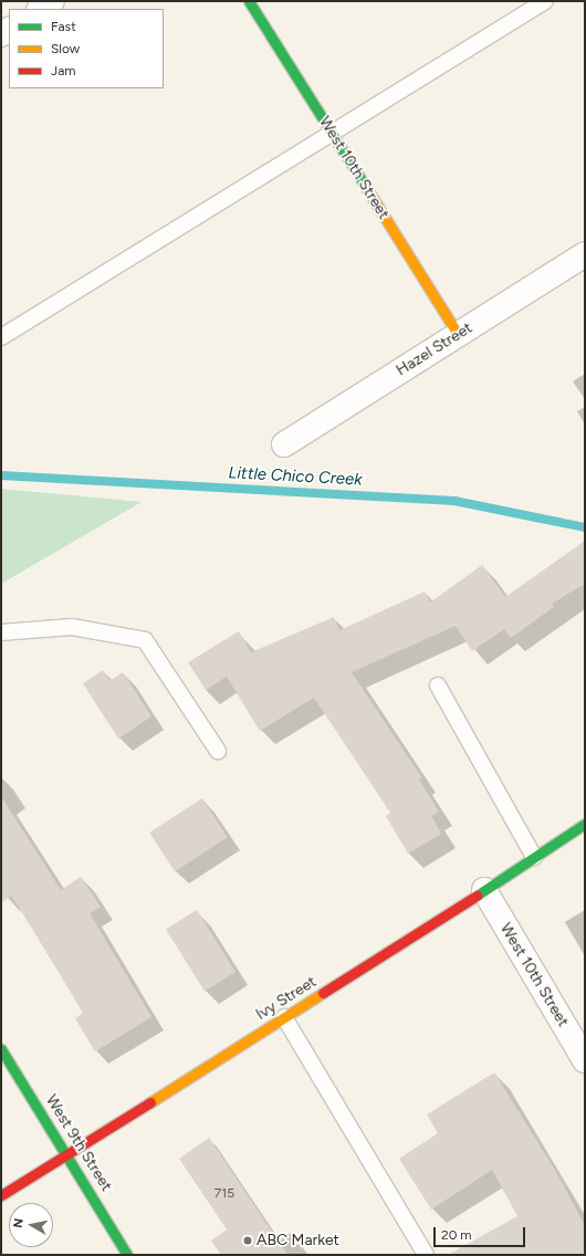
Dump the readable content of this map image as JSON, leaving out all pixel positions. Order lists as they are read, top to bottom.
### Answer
{
  "streets": {
    "street": [
      "West 10th Street",
      "Hazel Street",
      "Ivy Street",
      "West 9th Street"
    ]
  },
  "crossings": [
    ["West 10th Street", "Hazel Street"],
    ["West 10th Street", "Ivy Street"],
    ["Ivy Street", "West 9th Street"]
  ],
  "water": ["Little Chico Creek"],
  "places": ["ABC Market"],
  "house_numbers": ["715"],
  "legend": ["Fast", "Slow", "Jam"],
  "scale_bar": "20 m",
  "north": "left"
}
